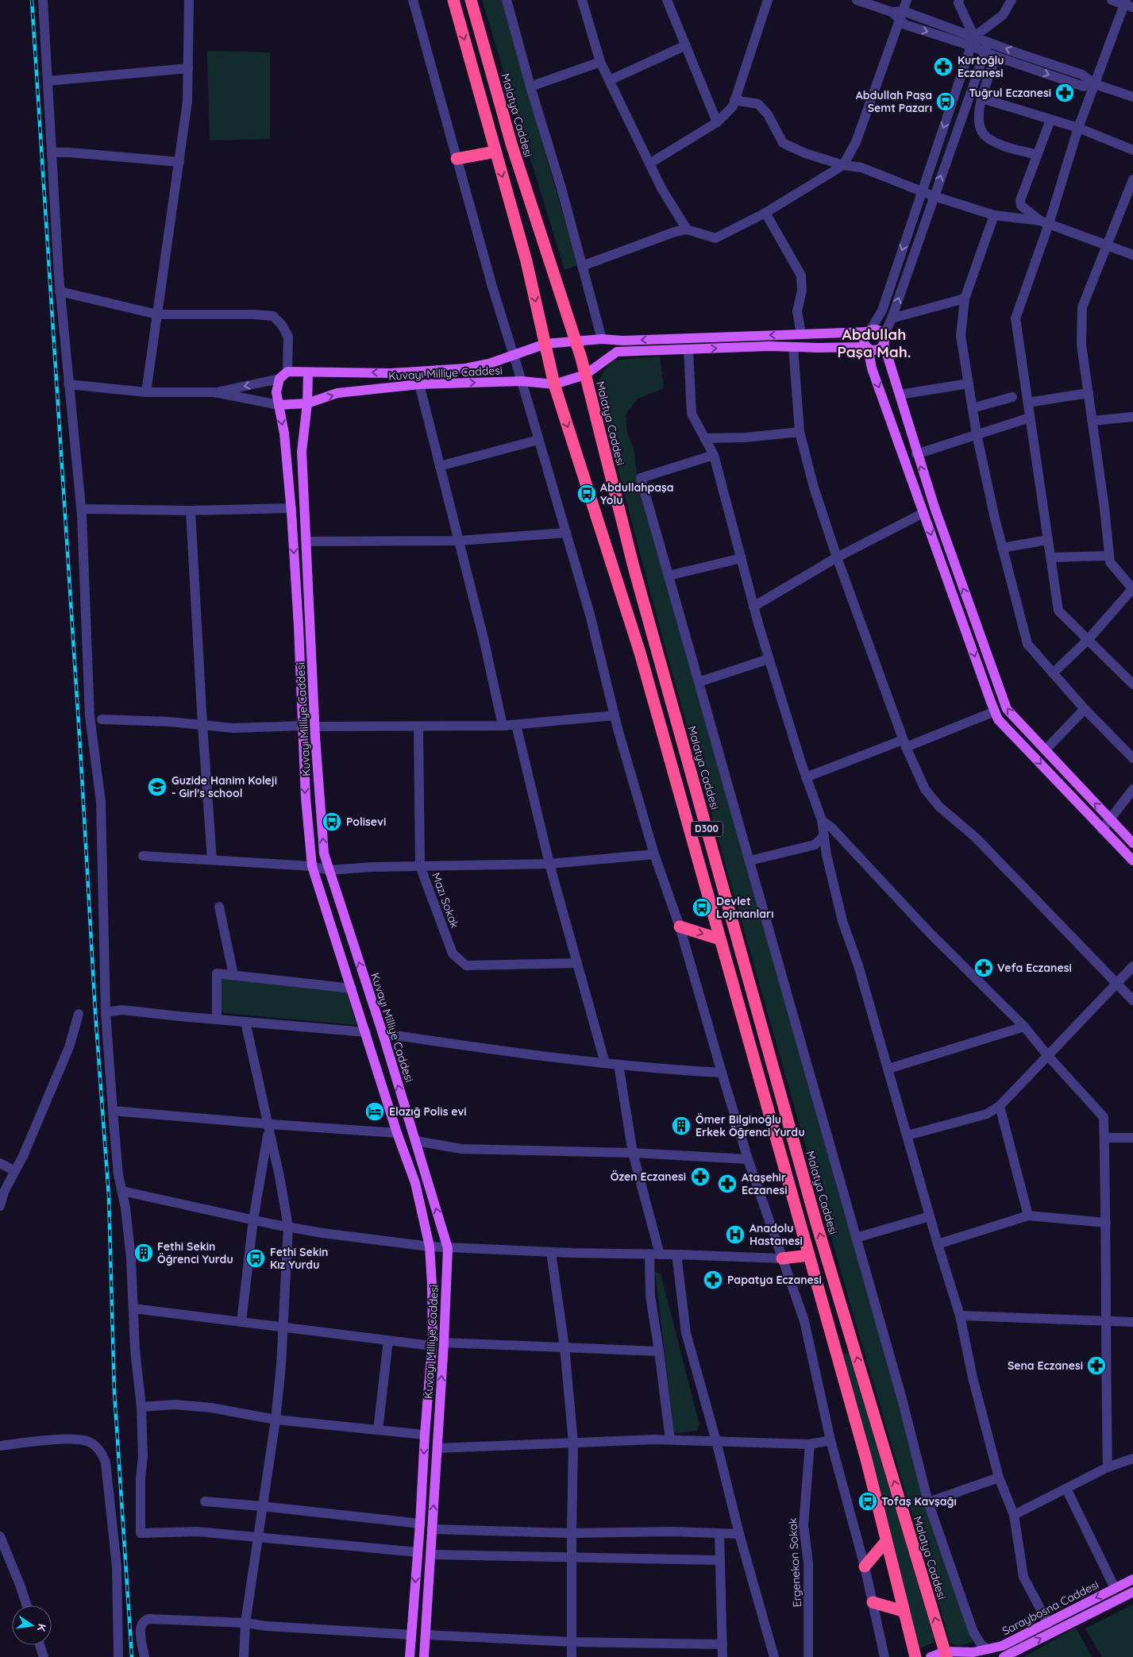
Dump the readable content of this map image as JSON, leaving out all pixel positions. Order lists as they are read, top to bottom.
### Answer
{
  "streets": {
    "highway": ["Malatya Caddesi", "D300"],
    "main road": ["Kuvayı Milliye Caddesi", "Saraybosna Caddesi"],
    "street": ["Mazı Sokak", "Ergenekon Sokak"]
  },
  "crossings": [
    ["Malatya Caddesi", "Kuvayı Milliye Caddesi"],
    ["Malatya Caddesi", "Saraybosna Caddesi"],
    ["Kuvayı Milliye Caddesi", "D300"]
  ],
  "districts": ["Abdullah Paşa Mah."],
  "places": {
    "pharmacy": [
      "Kurtoğlu Eczanesi",
      "Tuğrul Eczanesi",
      "Vefa Eczanesi",
      "Özen Eczanesi",
      "Ataşehir Eczanesi",
      "Papatya Eczanesi",
      "Sena Eczanesi"
    ],
    "bus stop": [
      "Abdullah Paşa Semt Pazarı",
      "Abdullahpaşa Yolu",
      "Polisevi",
      "Devlet Lojmanları",
      "Fethi Sekin Kız Yurdu",
      "Tofaş Kavşağı"
    ],
    "school or university": ["Guzide Hanim Koleji - Girl's school"],
    "hotel": ["Elazığ Polis evi"],
    "building": ["Ömer Bilginoğlu Erkek Öğrenci Yurdu", "Fethi Sekin Öğrenci Yurdu"],
    "hospital": ["Anadolu Hastanesi"]
  },
  "north": "right"
}
